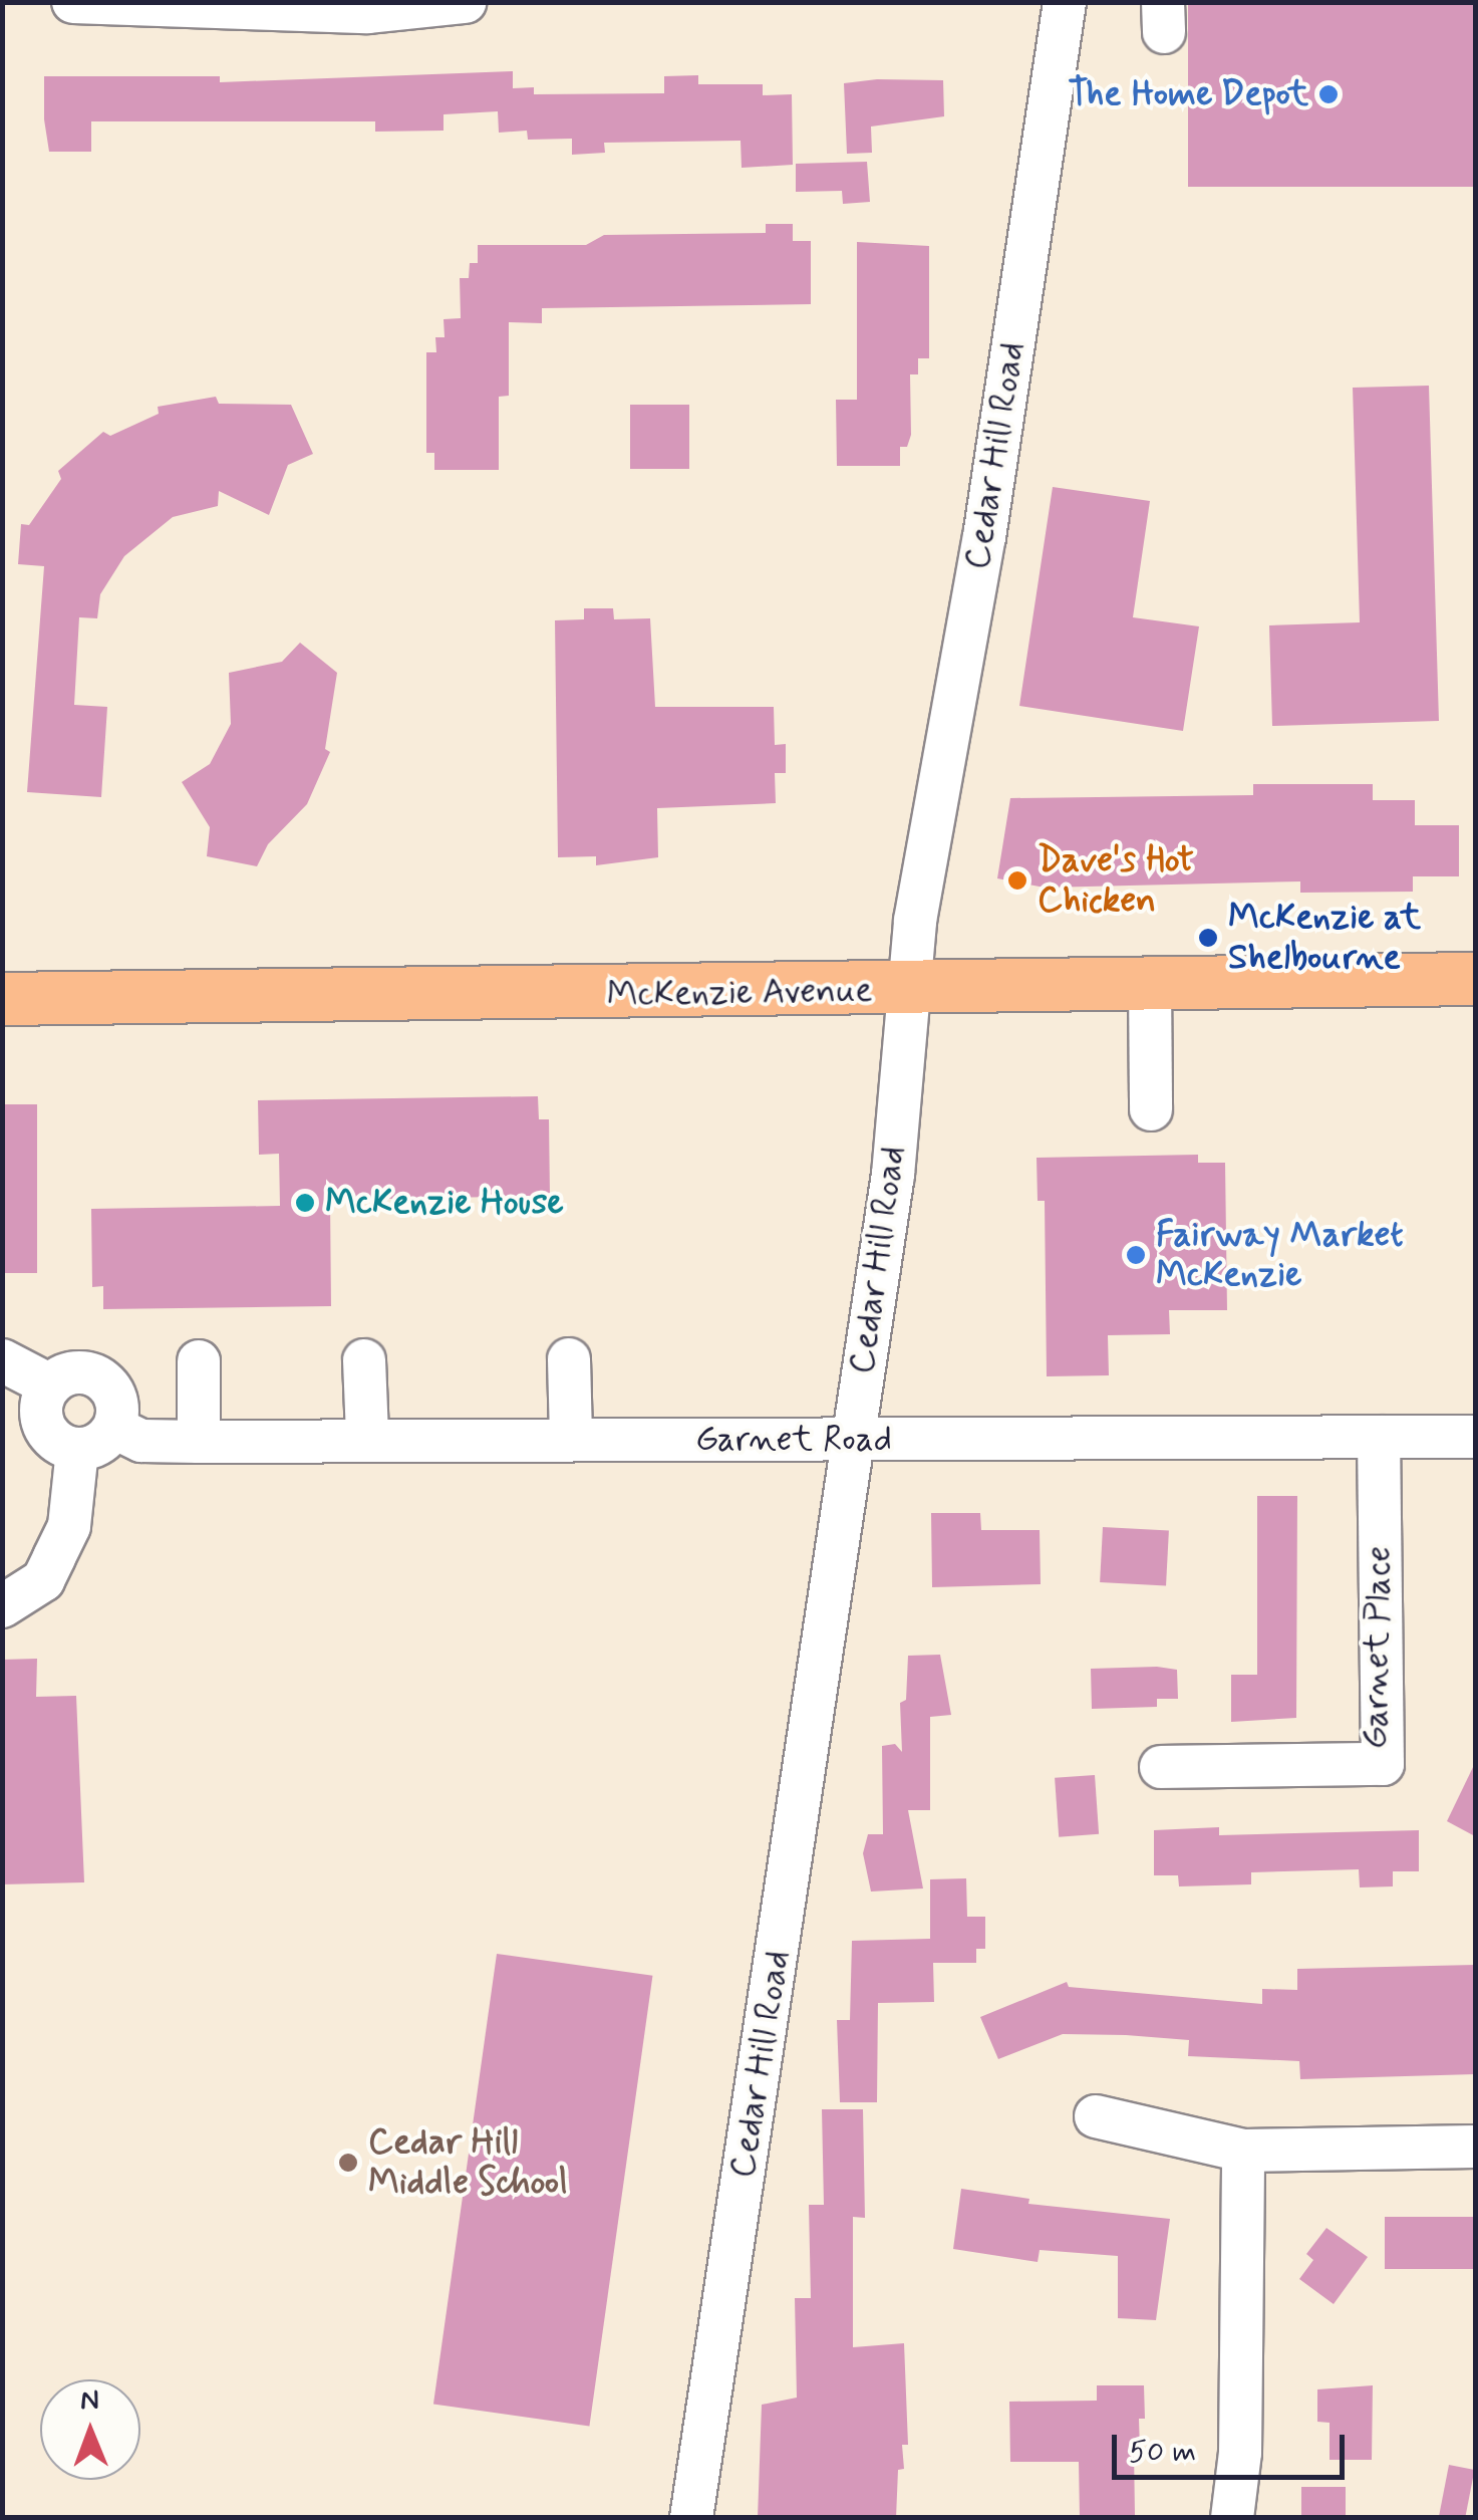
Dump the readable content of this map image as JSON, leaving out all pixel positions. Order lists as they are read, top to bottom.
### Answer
{
  "streets": {
    "main road": ["McKenzie Avenue"],
    "street": ["Cedar Hill Road", "Garnet Road", "Garnet Place"]
  },
  "crossings": [
    ["Cedar Hill Road", "McKenzie Avenue"],
    ["Cedar Hill Road", "Garnet Road"],
    ["Garnet Road", "Garnet Place"]
  ],
  "places": [
    "The Home Depot",
    "Dave's Hot Chicken",
    "McKenzie at Shelbourne",
    "McKenzie House",
    "Fairway Market McKenzie",
    "Cedar Hill Middle School"
  ],
  "scale_bar": "50 m",
  "north": "top"
}
